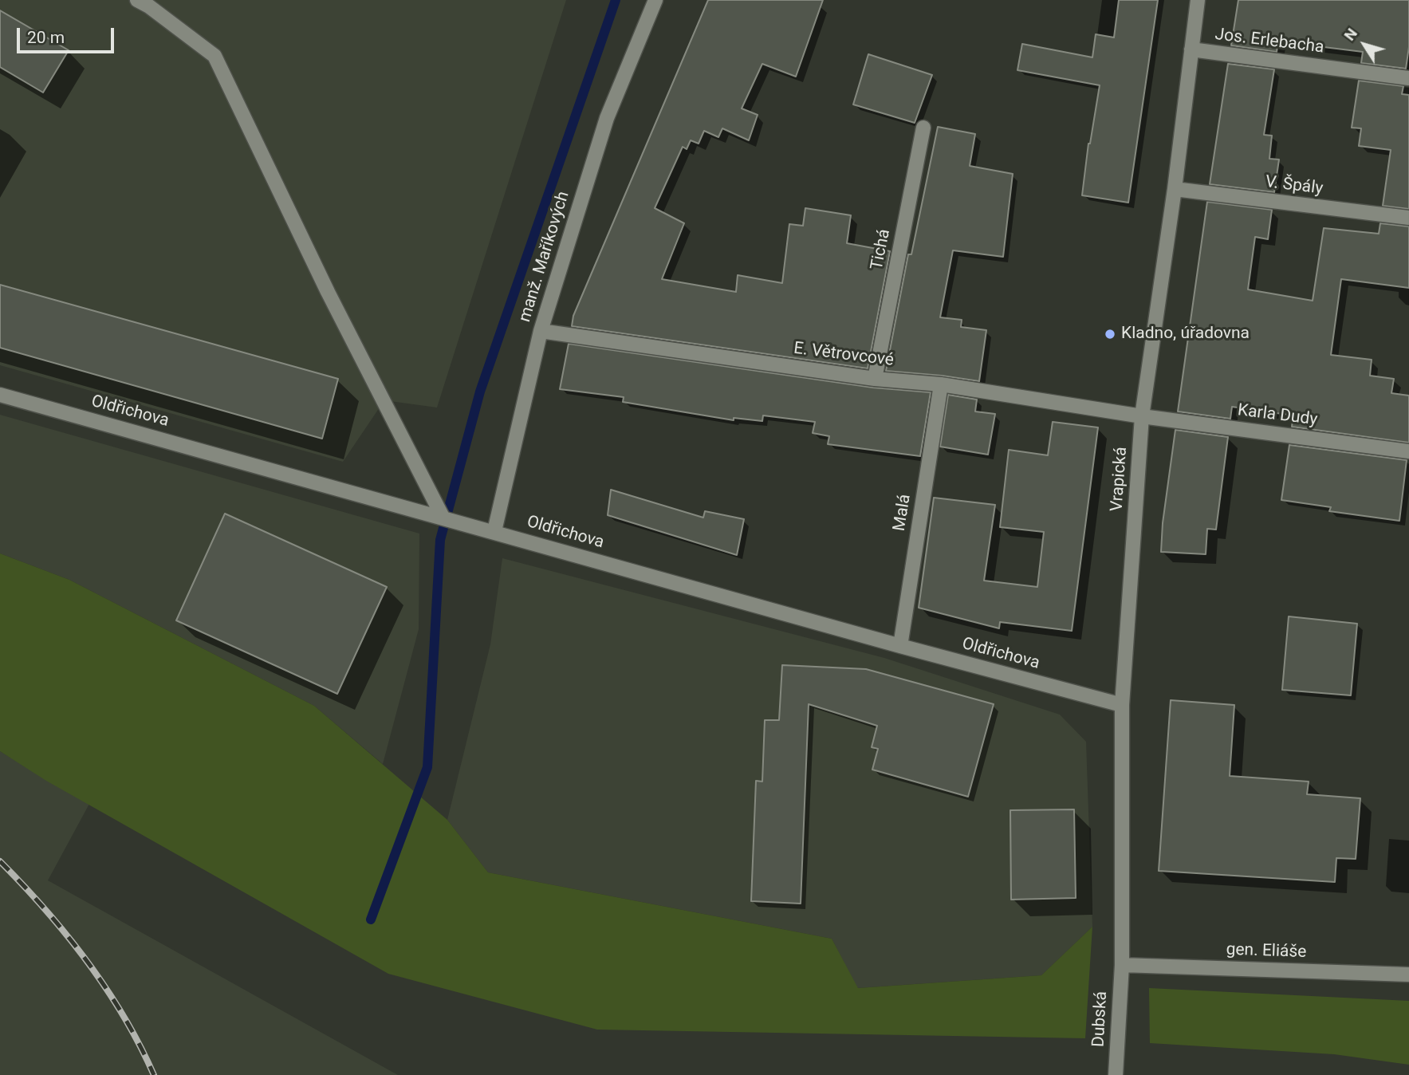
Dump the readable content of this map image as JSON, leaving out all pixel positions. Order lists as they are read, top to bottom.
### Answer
{
  "streets": {
    "street": [
      "Jos. Erlebacha",
      "V. Špály",
      "Tichá",
      "manž. Maříkových",
      "E. Větrovcové",
      "Oldřichova",
      "Karla Dudy",
      "Vrapická",
      "Malá",
      "gen. Eliáše",
      "Dubská"
    ]
  },
  "crossings": [
    ["Jos. Erlebacha", "Vrapická"],
    ["V. Špály", "Vrapická"],
    ["Tichá", "E. Větrovcové"],
    ["manž. Maříkových", "E. Větrovcové"],
    ["manž. Maříkových", "Oldřichova"],
    ["E. Větrovcové", "Karla Dudy"],
    ["E. Větrovcové", "Vrapická"],
    ["E. Větrovcové", "Malá"],
    ["Oldřichova", "Vrapická"],
    ["Oldřichova", "Malá"],
    ["Karla Dudy", "Vrapická"],
    ["Vrapická", "gen. Eliáše"],
    ["Vrapická", "Dubská"],
    ["gen. Eliáše", "Dubská"]
  ],
  "places": ["Kladno, úřadovna"],
  "scale_bar": "20 m",
  "north": "top left"
}
